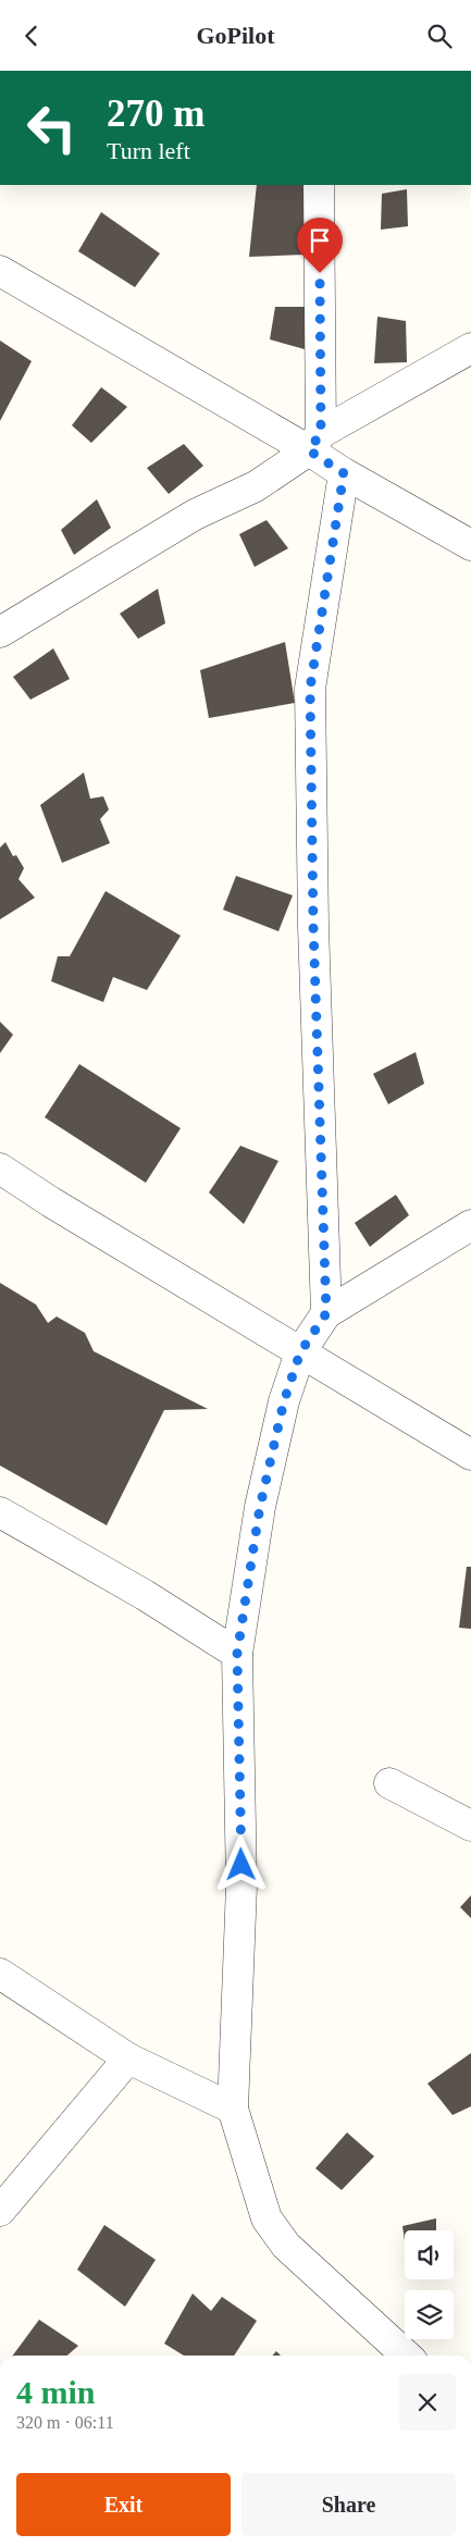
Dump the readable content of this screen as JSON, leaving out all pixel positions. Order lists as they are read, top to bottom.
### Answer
{
  "page": {
    "header": "GoPilot",
    "turn": ["270 m", "Turn left"],
    "heading": ["4 min", "320 m · 06:11"],
    "buttons": ["Exit", "Share"]
  }
}
